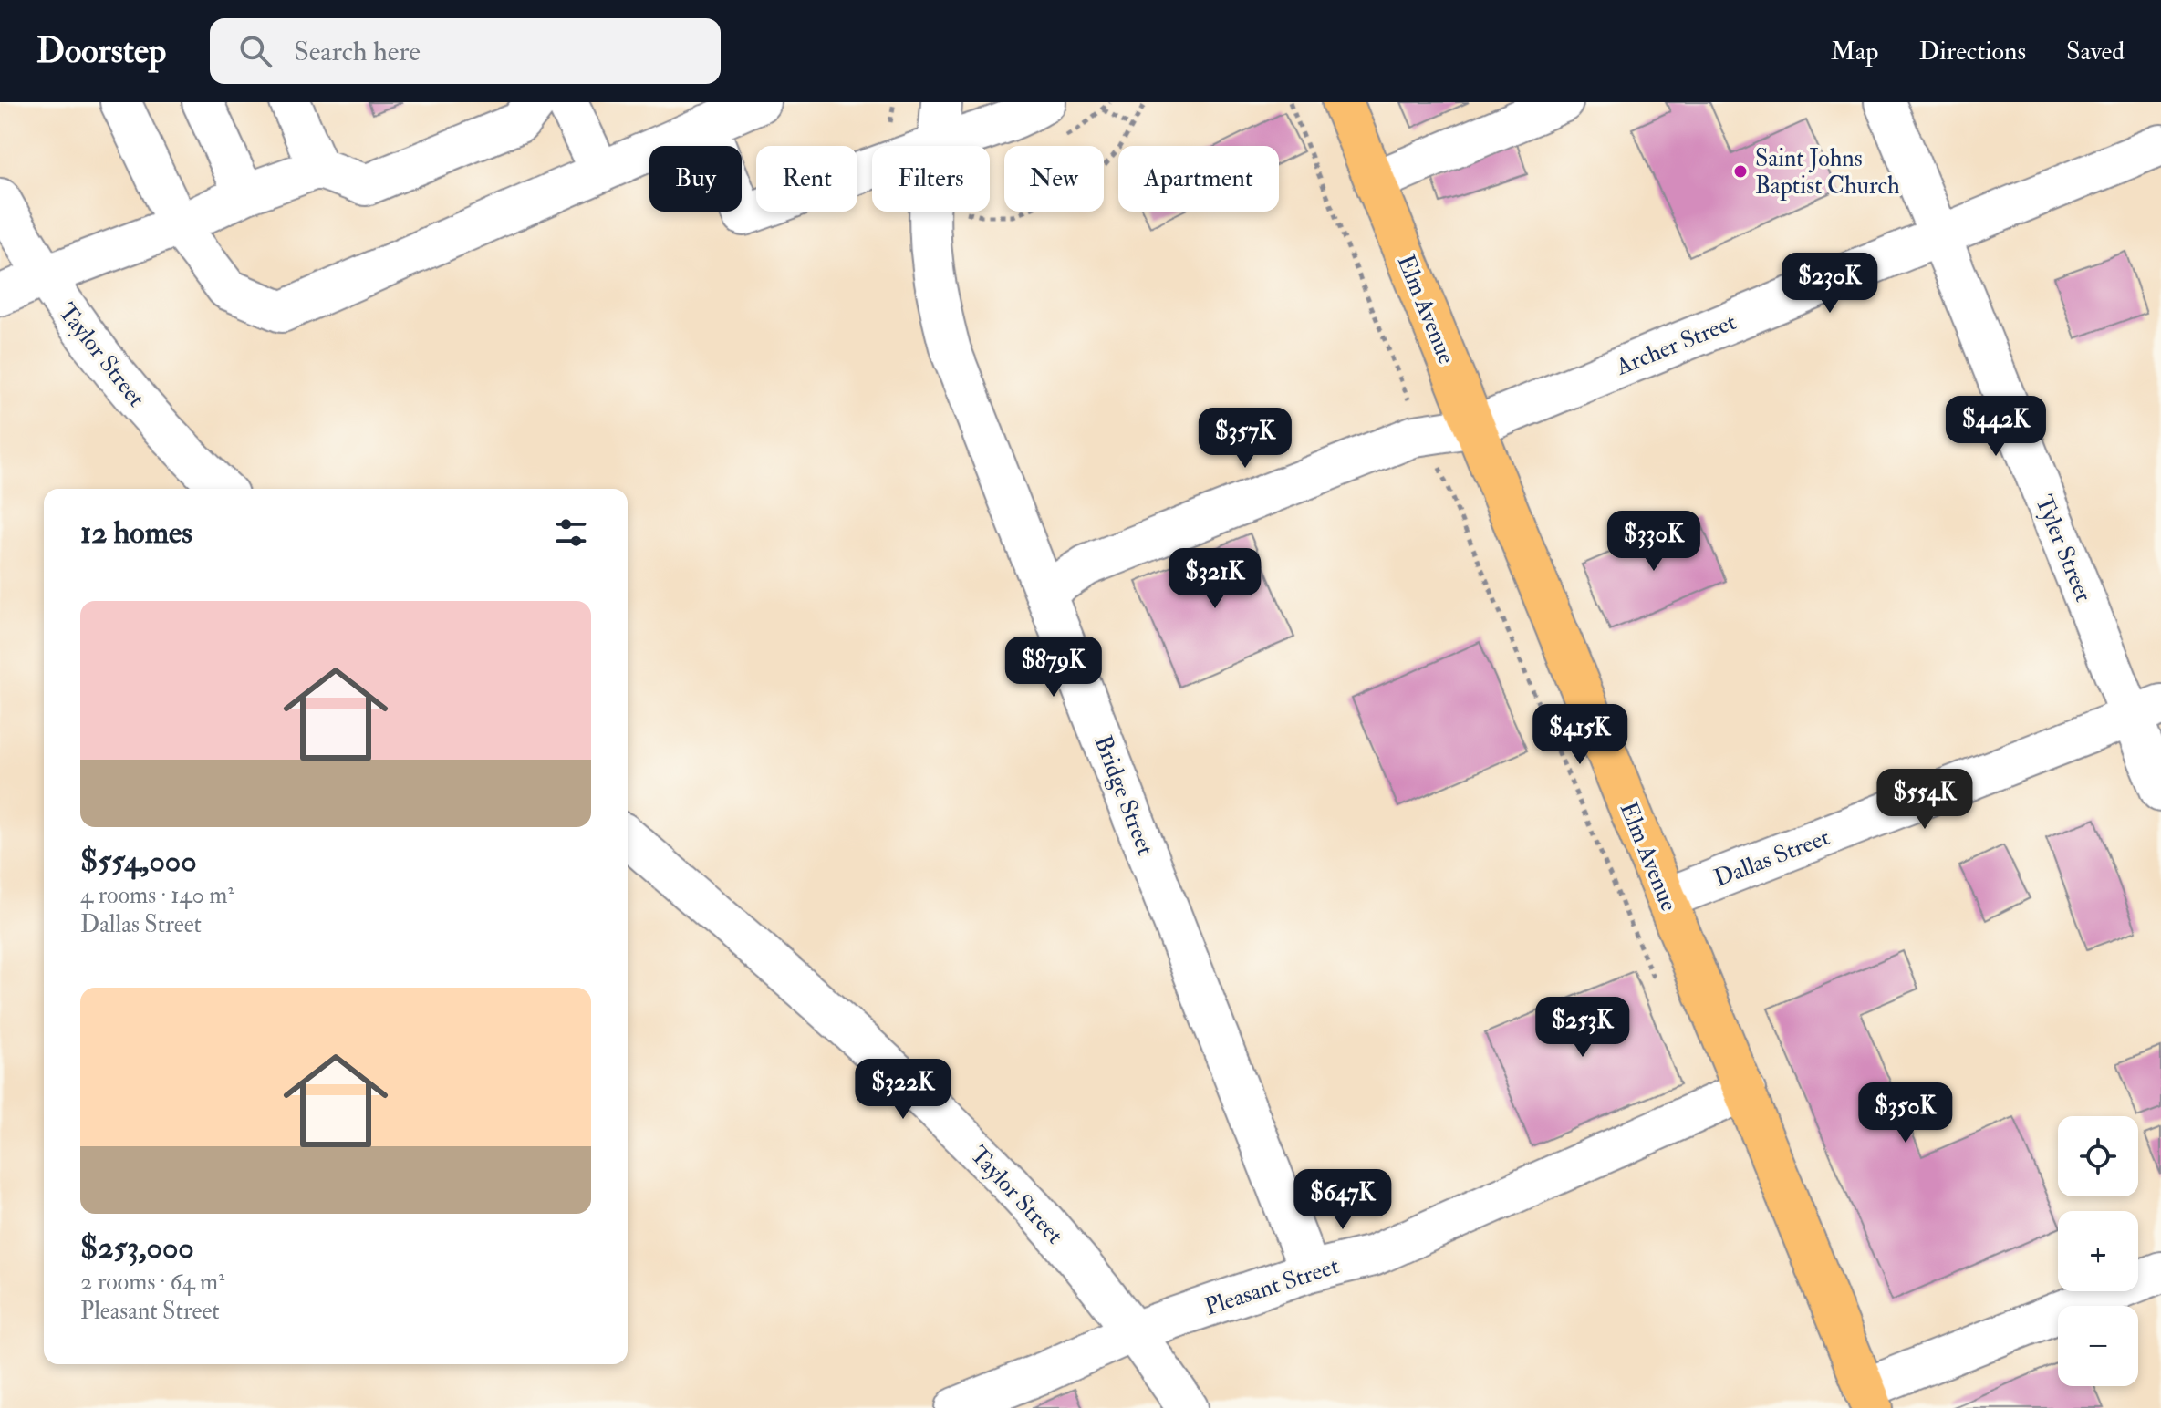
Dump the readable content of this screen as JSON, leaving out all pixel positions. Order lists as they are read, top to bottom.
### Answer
{
  "streets": {
    "main road": ["Elm Avenue"],
    "street": [
      "Archer Street",
      "Taylor Street",
      "Tyler Street",
      "Bridge Street",
      "Dallas Street",
      "Pleasant Street"
    ]
  },
  "crossings": [
    ["Elm Avenue", "Archer Street"],
    ["Elm Avenue", "Dallas Street"],
    ["Elm Avenue", "Pleasant Street"],
    ["Archer Street", "Tyler Street"],
    ["Archer Street", "Bridge Street"],
    ["Taylor Street", "Pleasant Street"],
    ["Tyler Street", "Dallas Street"],
    ["Bridge Street", "Pleasant Street"]
  ],
  "places": ["Saint Johns Baptist Church"],
  "page": {
    "header": "Doorstep",
    "search": "Search here",
    "nav": ["Map", "Directions", "Saved"],
    "chip": [
      "Buy",
      "Rent",
      "Filters",
      "New",
      "Apartment"
    ],
    "price": [
      "$230K",
      "$442K",
      "$357K",
      "$330K",
      "$321K",
      "$879K",
      "$415K",
      "$554K",
      "$253K",
      "$322K",
      "$350K",
      "$647K"
    ],
    "heading": "12 homes",
    "list": [
      {
        "name": "$554,000",
        "note": "4 rooms · 140 m² · Dallas Street"
      },
      {
        "name": "$253,000",
        "note": "2 rooms · 64 m² · Pleasant Street"
      }
    ],
    "map_buttons": ["+", "−"]
  }
}
